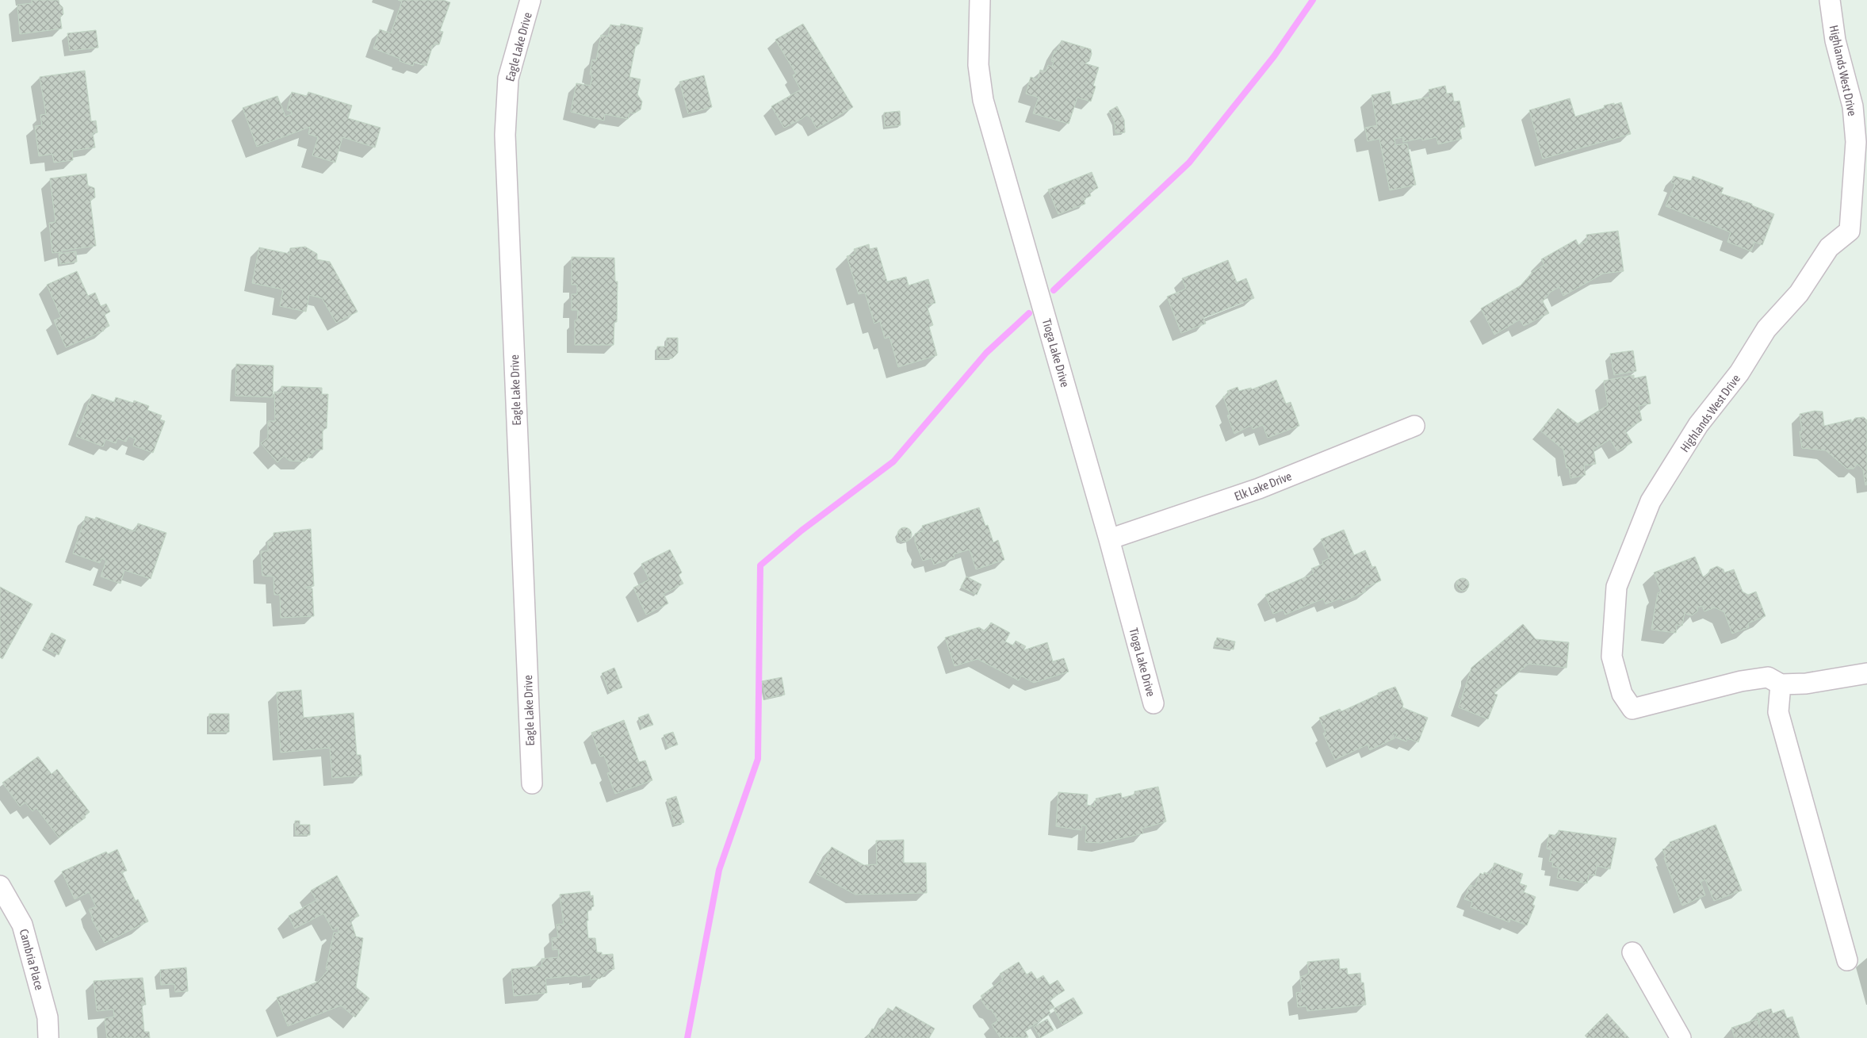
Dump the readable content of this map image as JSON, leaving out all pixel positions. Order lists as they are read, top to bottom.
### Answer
{
  "streets": {
    "street": [
      "Eagle Lake Drive",
      "Highlands West Drive",
      "Tioga Lake Drive",
      "Elk Lake Drive",
      "Cambria Place"
    ]
  },
  "crossings": [
    ["Tioga Lake Drive", "Elk Lake Drive"]
  ]
}
